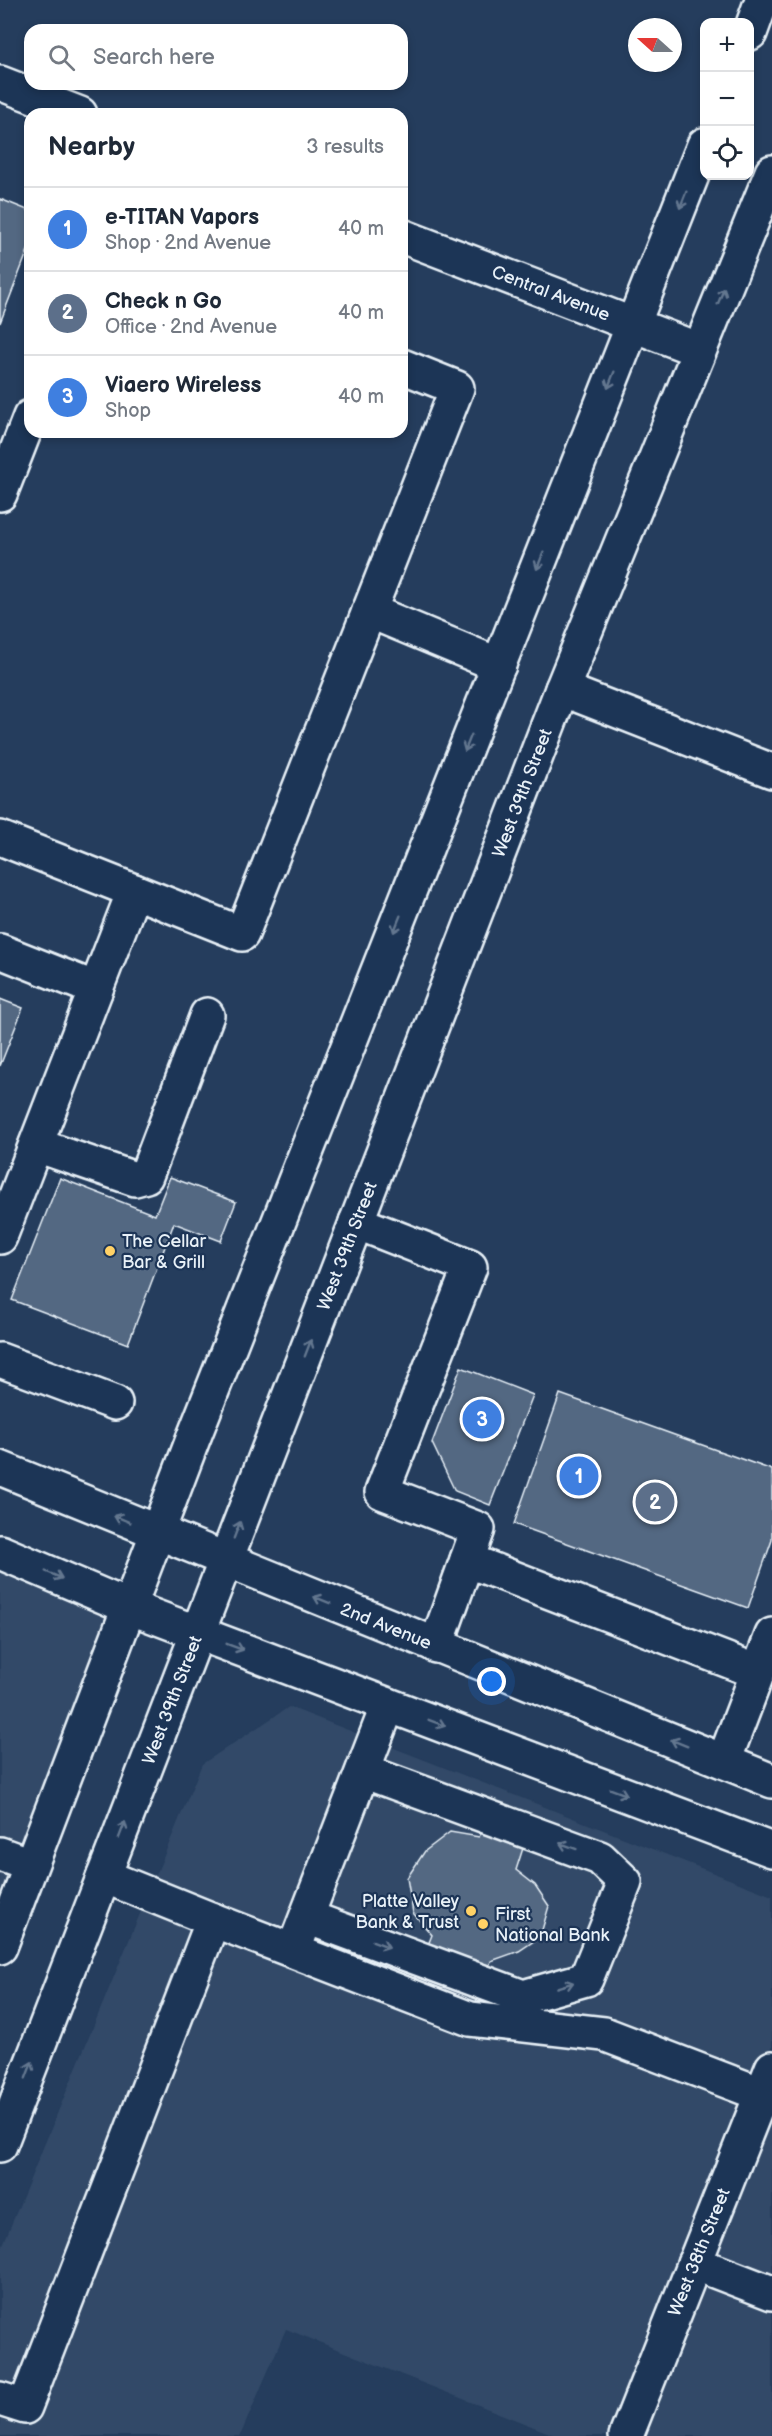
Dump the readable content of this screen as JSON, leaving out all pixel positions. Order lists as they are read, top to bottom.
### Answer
{
  "streets": {
    "main road": [
      "Central Avenue",
      "West 39th Street",
      "2nd Avenue",
      "West 38th Street"
    ]
  },
  "crossings": [
    ["Central Avenue", "West 39th Street"],
    ["West 39th Street", "2nd Avenue"]
  ],
  "places": ["The Cellar Bar & Grill", "Platte Valley Bank & Trust", "First National Bank"],
  "north": "left",
  "page": {
    "map_buttons": ["+", "−"],
    "search": "Search here",
    "heading": ["Nearby", "3 results"],
    "list": [
      {
        "mark": "1",
        "name": "e-TITAN Vapors",
        "note": "Shop · 2nd Avenue",
        "value": "40 m"
      },
      {
        "mark": "2",
        "name": "Check n Go",
        "note": "Office · 2nd Avenue",
        "value": "40 m"
      },
      {
        "mark": "3",
        "name": "Viaero Wireless",
        "note": "Shop",
        "value": "40 m"
      }
    ],
    "pins": ["3", "1", "2"]
  }
}
